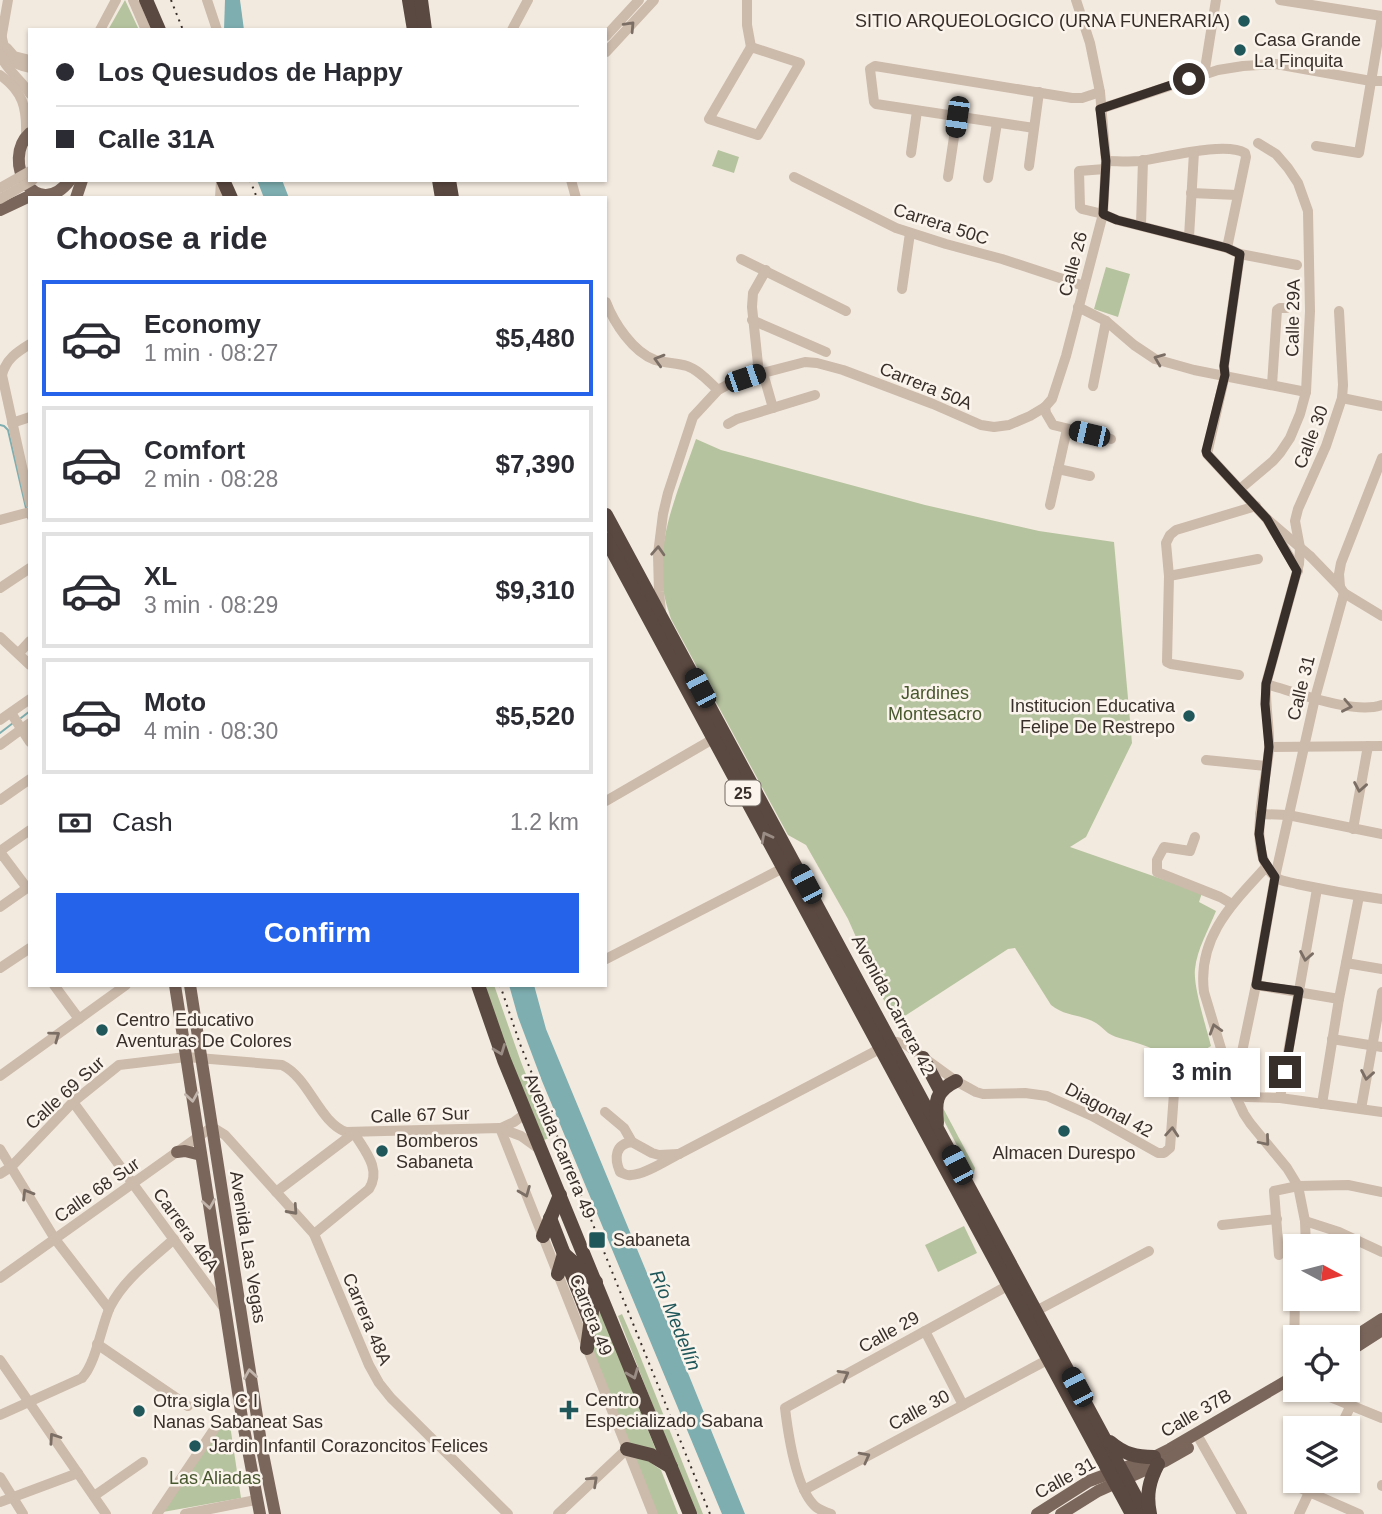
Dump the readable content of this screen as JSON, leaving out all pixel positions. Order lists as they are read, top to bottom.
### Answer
{
  "streets": {
    "highway": ["25", "Avenida Carrera 42", "Avenida Carrera 49"],
    "main road": ["Calle 31", "Avenida Las Vegas", "Calle 37B"],
    "street": [
      "Carrera 50C",
      "Calle 26",
      "Calle 29A",
      "Carrera 50A",
      "Calle 30",
      "Calle 69 Sur",
      "Diagonal 42",
      "Calle 67 Sur",
      "Calle 68 Sur",
      "Carrera 46A",
      "Carrera 49",
      "Carrera 48A",
      "Calle 29"
    ]
  },
  "crossings": [
    ["Carrera 50C", "Calle 26"],
    ["Calle 26", "Carrera 50A"],
    ["Carrera 50A", "Avenida Carrera 42"],
    ["Calle 30", "Avenida Carrera 42"],
    ["Calle 30", "Calle 29"],
    ["Calle 31", "Avenida Carrera 42"],
    ["Calle 31", "Diagonal 42"],
    ["Calle 31", "Calle 37B"],
    ["Avenida Carrera 42", "Diagonal 42"],
    ["Avenida Carrera 42", "Calle 29"],
    ["Avenida Carrera 42", "Calle 37B"],
    ["Calle 69 Sur", "Calle 67 Sur"],
    ["Calle 69 Sur", "Carrera 46A"],
    ["Calle 69 Sur", "Avenida Las Vegas"],
    ["Calle 67 Sur", "Avenida Carrera 49"],
    ["Calle 67 Sur", "Carrera 49"],
    ["Calle 67 Sur", "Carrera 48A"],
    ["Calle 68 Sur", "Carrera 46A"],
    ["Calle 68 Sur", "Avenida Las Vegas"],
    ["Calle 68 Sur", "Carrera 48A"],
    ["Carrera 46A", "Avenida Las Vegas"],
    ["Avenida Las Vegas", "Carrera 48A"]
  ],
  "one_way": ["Carrera 50A", "Avenida Carrera 49", "Calle 29"],
  "water": ["Río Medellín"],
  "parks": ["Jardines Montesacro", "Las Aliadas"],
  "places": {
    "other": [
      "SITIO ARQUEOLOGICO (URNA FUNERARIA)",
      "Casa Grande La Finquita",
      "Institucion Educativa Felipe De Restrepo",
      "Centro Educativo Aventuras De Colores",
      "Almacen Durespo",
      "Bomberos Sabaneta",
      "Otra sigla C I Nanas Sabaneat Sas",
      "Jardin Infantil Corazoncitos Felices"
    ],
    "transit": ["Sabaneta"],
    "health": ["Centro Especializado Sabana"]
  },
  "north": "right",
  "page": {
    "banner": ["Los Quesudos de Happy", "Calle 31A"],
    "heading": "Choose a ride",
    "list": [
      {
        "name": "Economy",
        "note": "1 min · 08:27",
        "value": "$5,480"
      },
      {
        "name": "Comfort",
        "note": "2 min · 08:28",
        "value": "$7,390"
      },
      {
        "name": "XL",
        "note": "3 min · 08:29",
        "value": "$9,310"
      },
      {
        "name": "Moto",
        "note": "4 min · 08:30",
        "value": "$5,520"
      }
    ],
    "pay": ["Cash", "1.2 km"],
    "buttons": "Confirm",
    "bubble": "3 min"
  }
}
